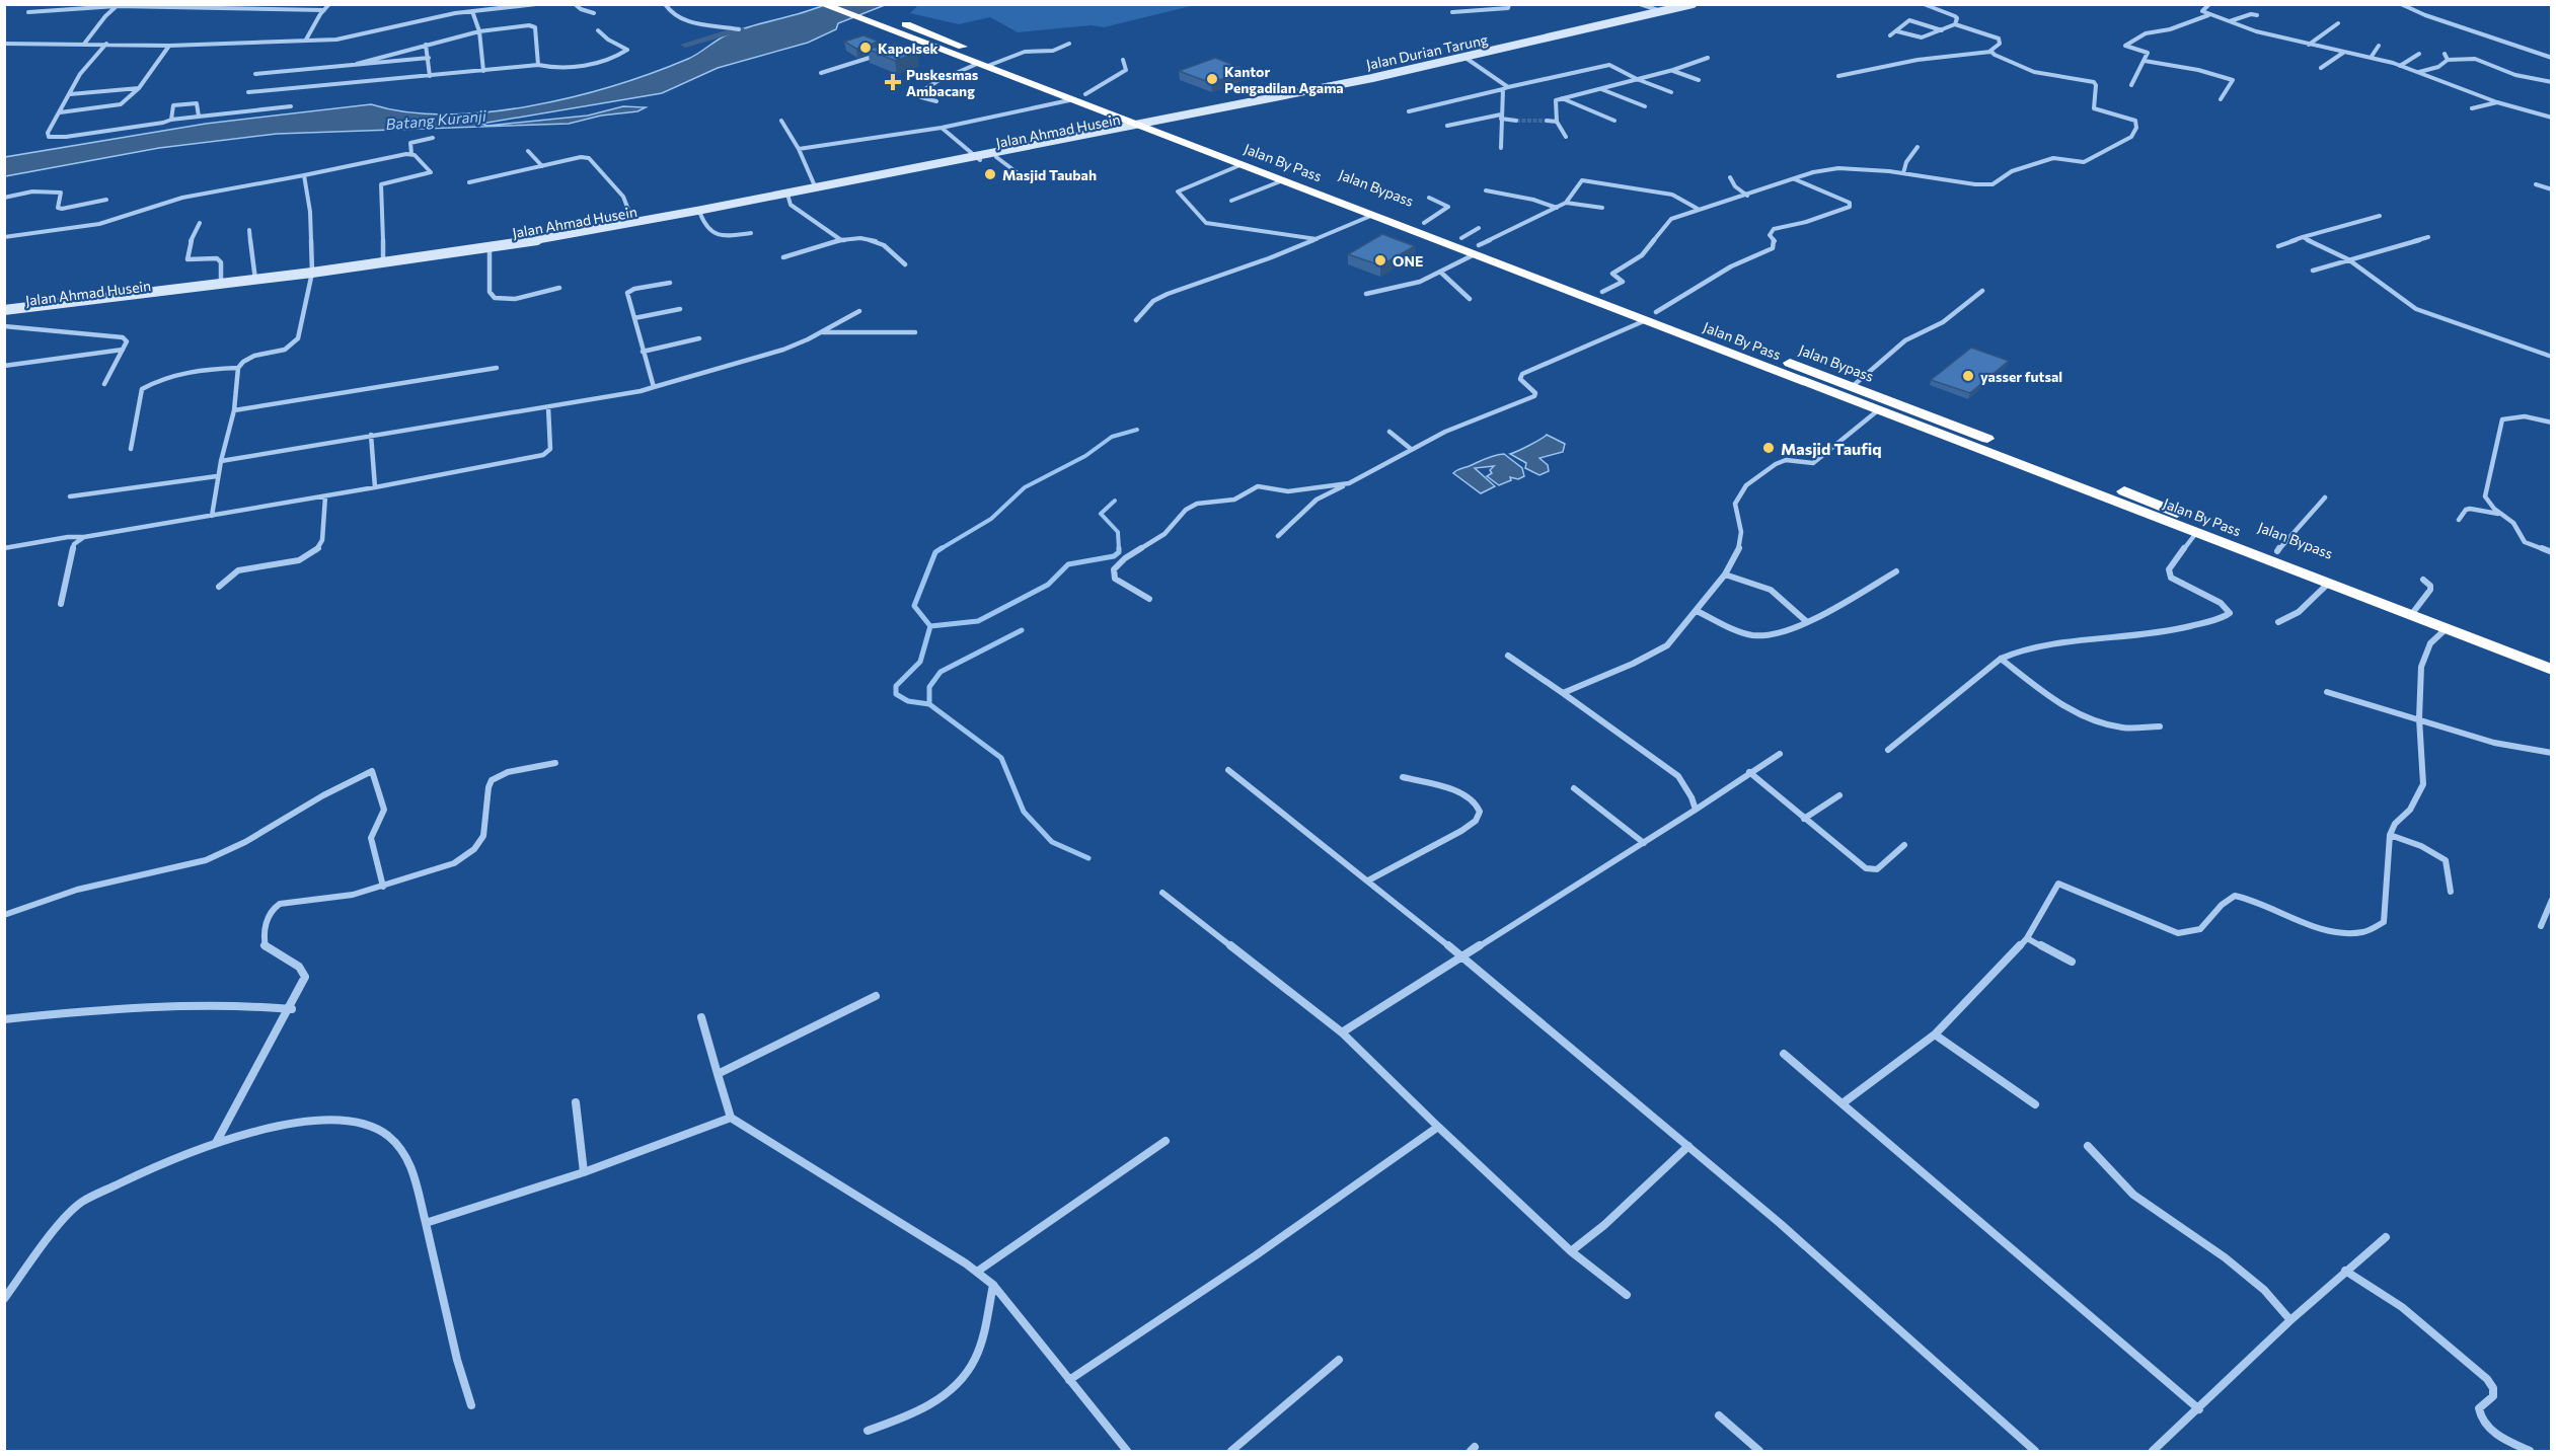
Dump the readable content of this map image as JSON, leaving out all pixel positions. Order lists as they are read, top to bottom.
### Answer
{
  "streets": {
    "highway": ["Jalan By Pass", "Jalan Bypass"],
    "main road": ["Jalan Durian Tarung", "Jalan Ahmad Husein"]
  },
  "crossings": [
    ["Jalan Durian Tarung", "Jalan Ahmad Husein"],
    ["Jalan Durian Tarung", "Jalan By Pass"],
    ["Jalan Durian Tarung", "Jalan Bypass"],
    ["Jalan Ahmad Husein", "Jalan By Pass"],
    ["Jalan Ahmad Husein", "Jalan Bypass"],
    ["Jalan By Pass", "Jalan Bypass"]
  ],
  "water": ["Batang Kuranji"],
  "places": {
    "other": [
      "Kapolsek",
      "Kantor Pengadilan Agama",
      "Masjid Taubah",
      "ONE",
      "yasser futsal",
      "Masjid Taufiq"
    ],
    "health": ["Puskesmas Ambacang"]
  }
}
